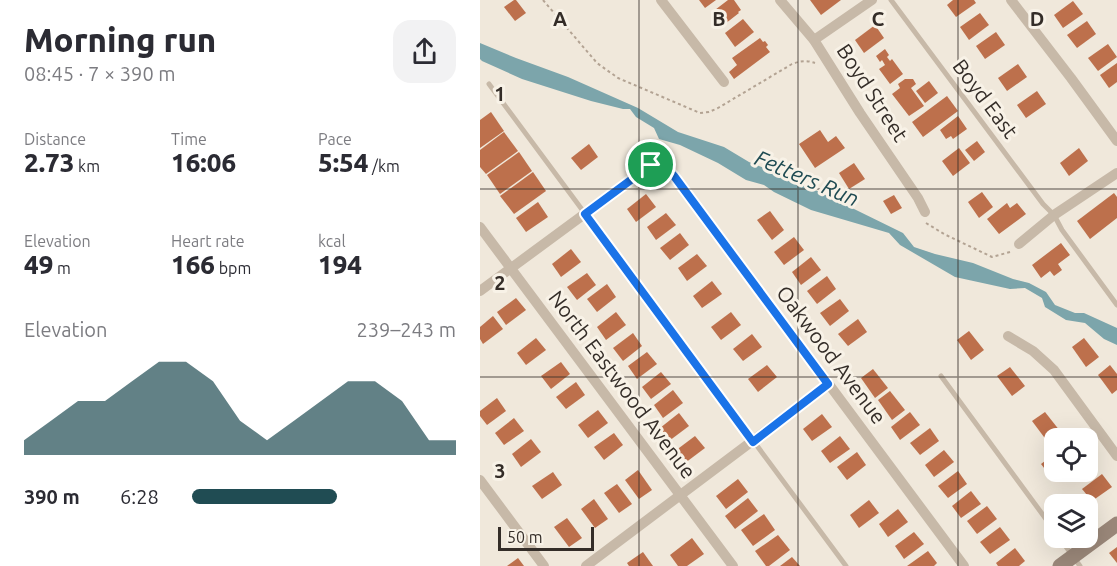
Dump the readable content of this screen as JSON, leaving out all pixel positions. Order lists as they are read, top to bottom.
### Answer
{
  "streets": {
    "street": ["Boyd Street", "Oakwood Avenue", "North Eastwood Avenue"],
    "lane": ["Boyd East"]
  },
  "water": ["Fetters Run"],
  "scale_bar": "50 m",
  "page": {
    "heading": ["Morning run", "08:45 · 7 × 390 m"],
    "stats": [
      ["Distance", "2.73 km"],
      ["Time", "16:06"],
      ["Pace", "5:54 /km"],
      ["Elevation", "49 m"],
      ["Heart rate", "166 bpm"],
      ["kcal", "194"]
    ],
    "chart": ["Elevation", "239–243 m"],
    "list": [
      {
        "name": "390 m",
        "note": "6:28"
      }
    ],
    "scale": "50 m"
  },
  "grid": {
    "columns": [
      "A",
      "B",
      "C",
      "D"
    ],
    "rows": ["1", "2", "3"]
  }
}
